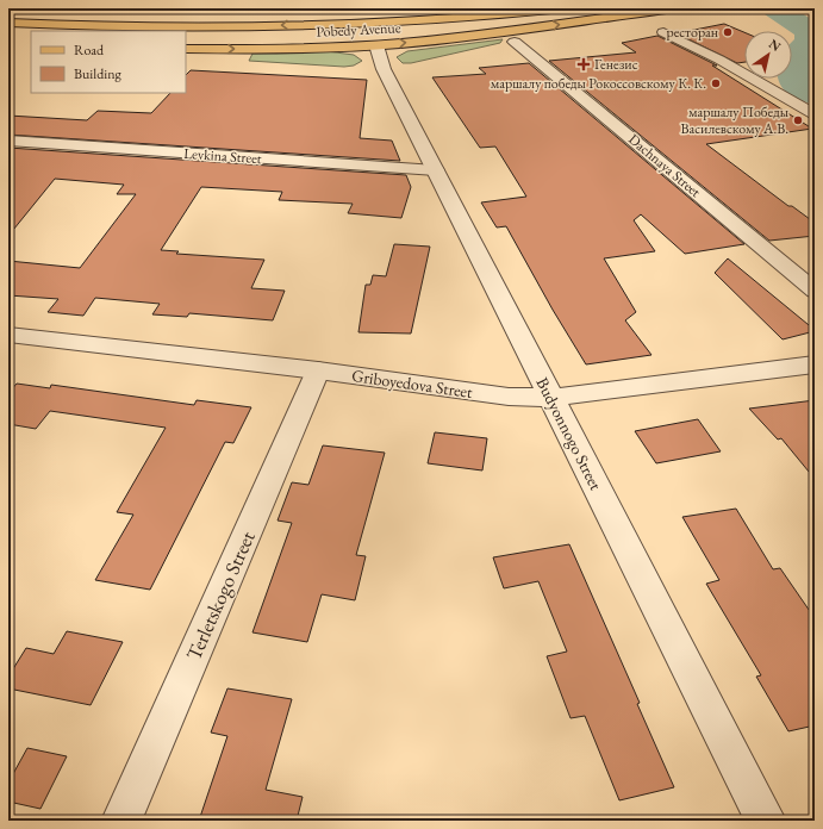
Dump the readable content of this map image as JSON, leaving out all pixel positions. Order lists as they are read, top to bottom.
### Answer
{
  "streets": {
    "main road": ["Pobedy Avenue"],
    "street": [
      "Levkina Street",
      "Dachnaya Street",
      "Griboyedova Street",
      "Budyonnogo Street",
      "Terletskogo Street"
    ]
  },
  "crossings": [
    ["Pobedy Avenue", "Budyonnogo Street"],
    ["Levkina Street", "Budyonnogo Street"],
    ["Griboyedova Street", "Budyonnogo Street"],
    ["Griboyedova Street", "Terletskogo Street"]
  ],
  "places": {
    "other": ["ресторан", "маршалу победы Рокоссовскому К. К.", "маршалу Победы Василевскому А.В."],
    "health": ["Генезис"]
  },
  "legend": ["Road", "Building"],
  "north": "top right"
}
